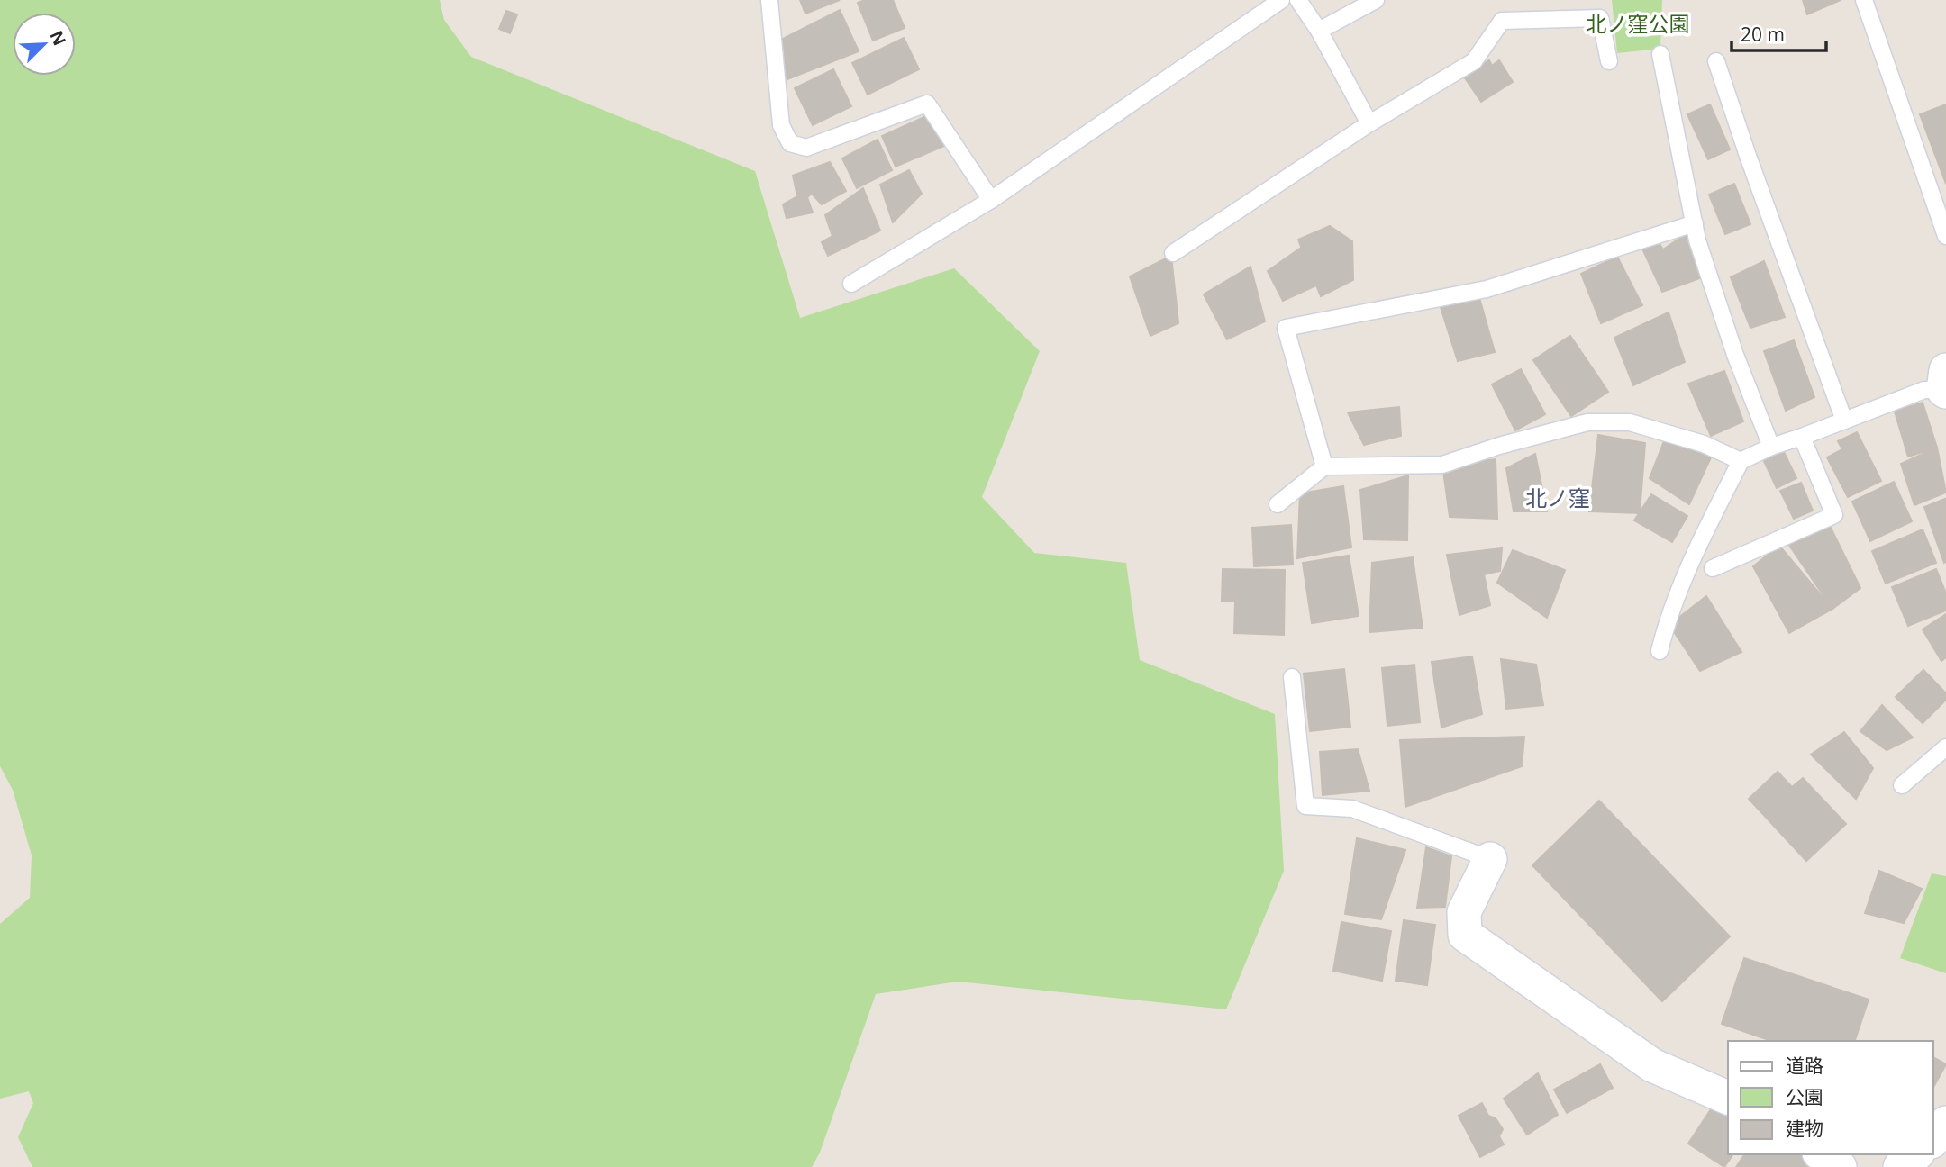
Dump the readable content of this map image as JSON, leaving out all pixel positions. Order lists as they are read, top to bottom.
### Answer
{
  "districts": ["北ノ窪"],
  "parks": ["北ノ窪公園"],
  "legend": ["道路", "公園", "建物"],
  "scale_bar": "20 m",
  "north": "top right"
}
